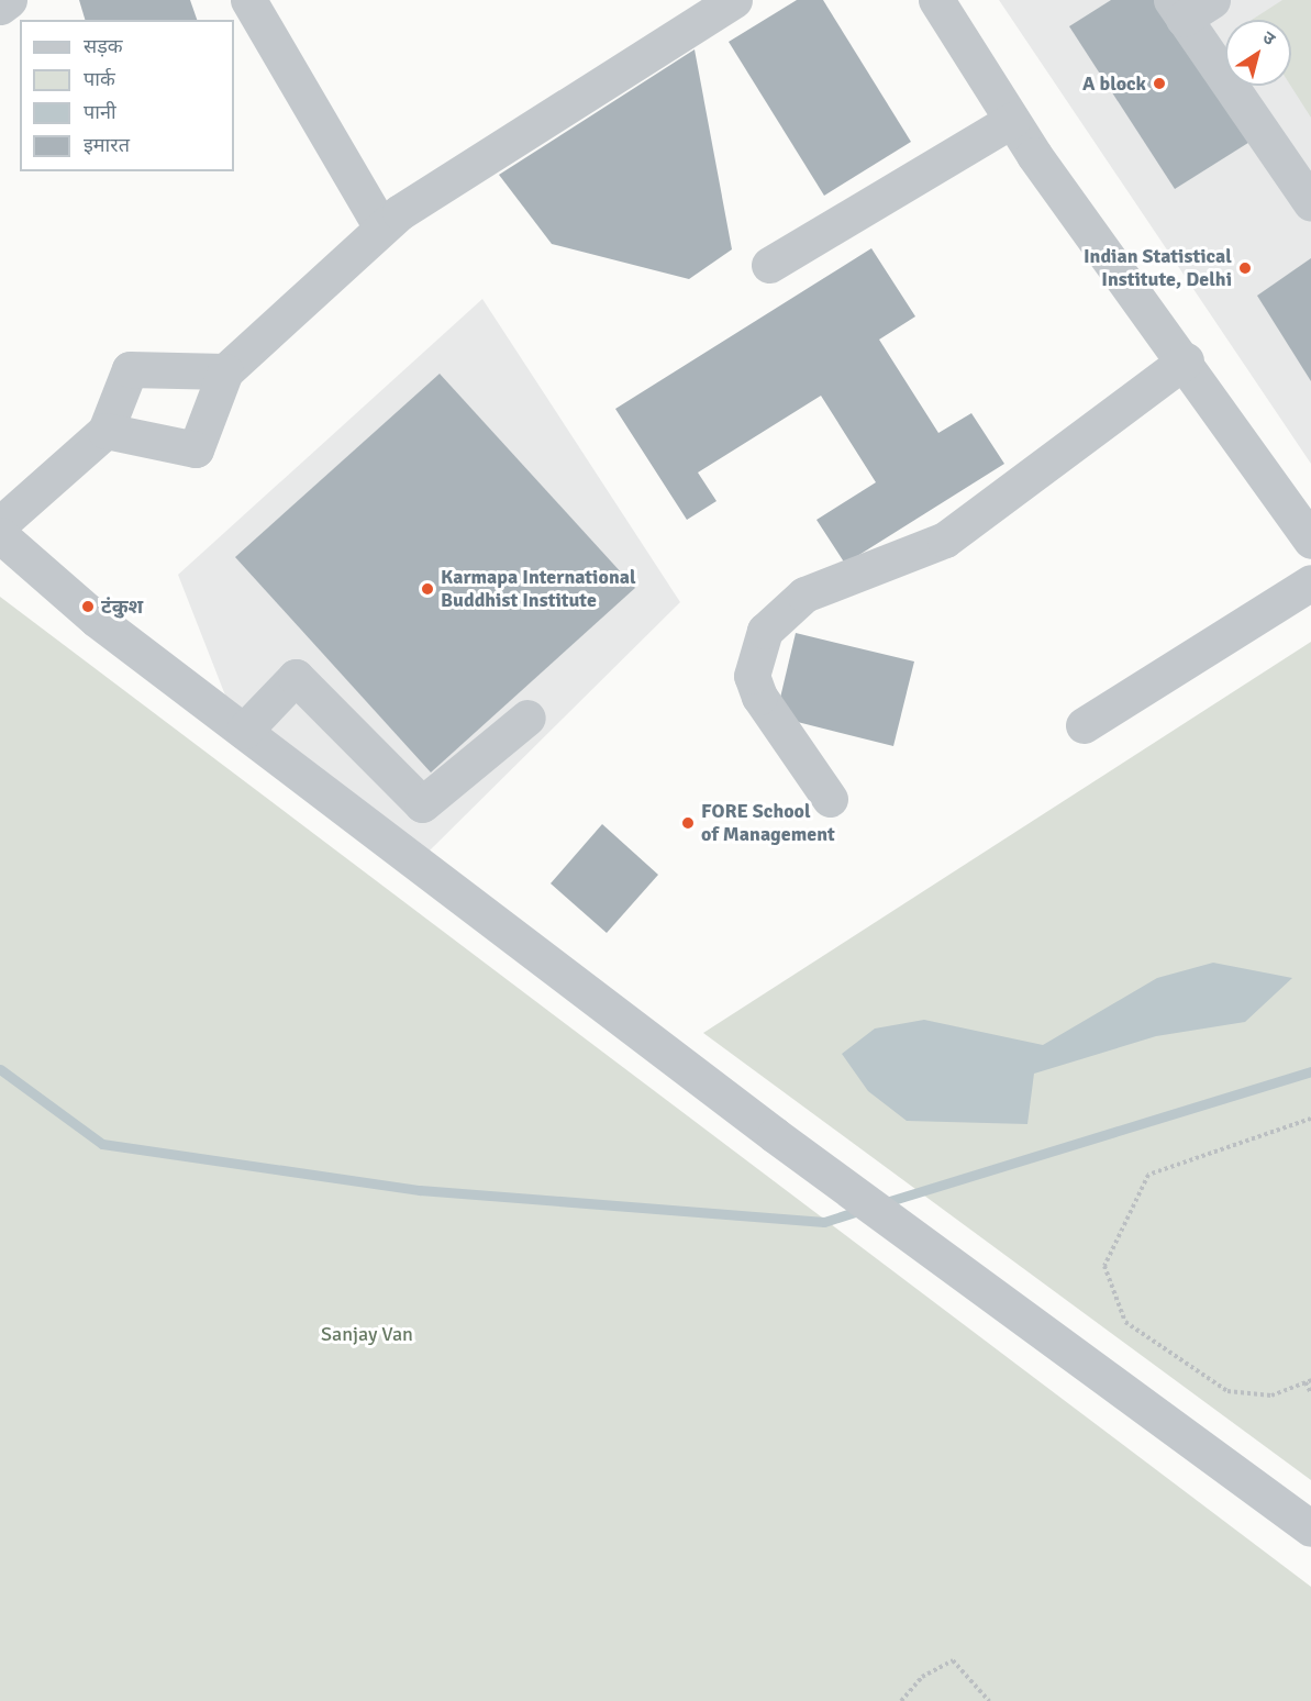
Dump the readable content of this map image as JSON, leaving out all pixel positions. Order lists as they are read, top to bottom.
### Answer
{
  "parks": ["Sanjay Van"],
  "places": [
    "A block",
    "Indian Statistical Institute, Delhi",
    "Karmapa International Buddhist Institute",
    "टंकुश",
    "FORE School of Management"
  ],
  "legend": [
    "सड़क",
    "पार्क",
    "पानी",
    "इमारत"
  ],
  "north": "top right"
}
